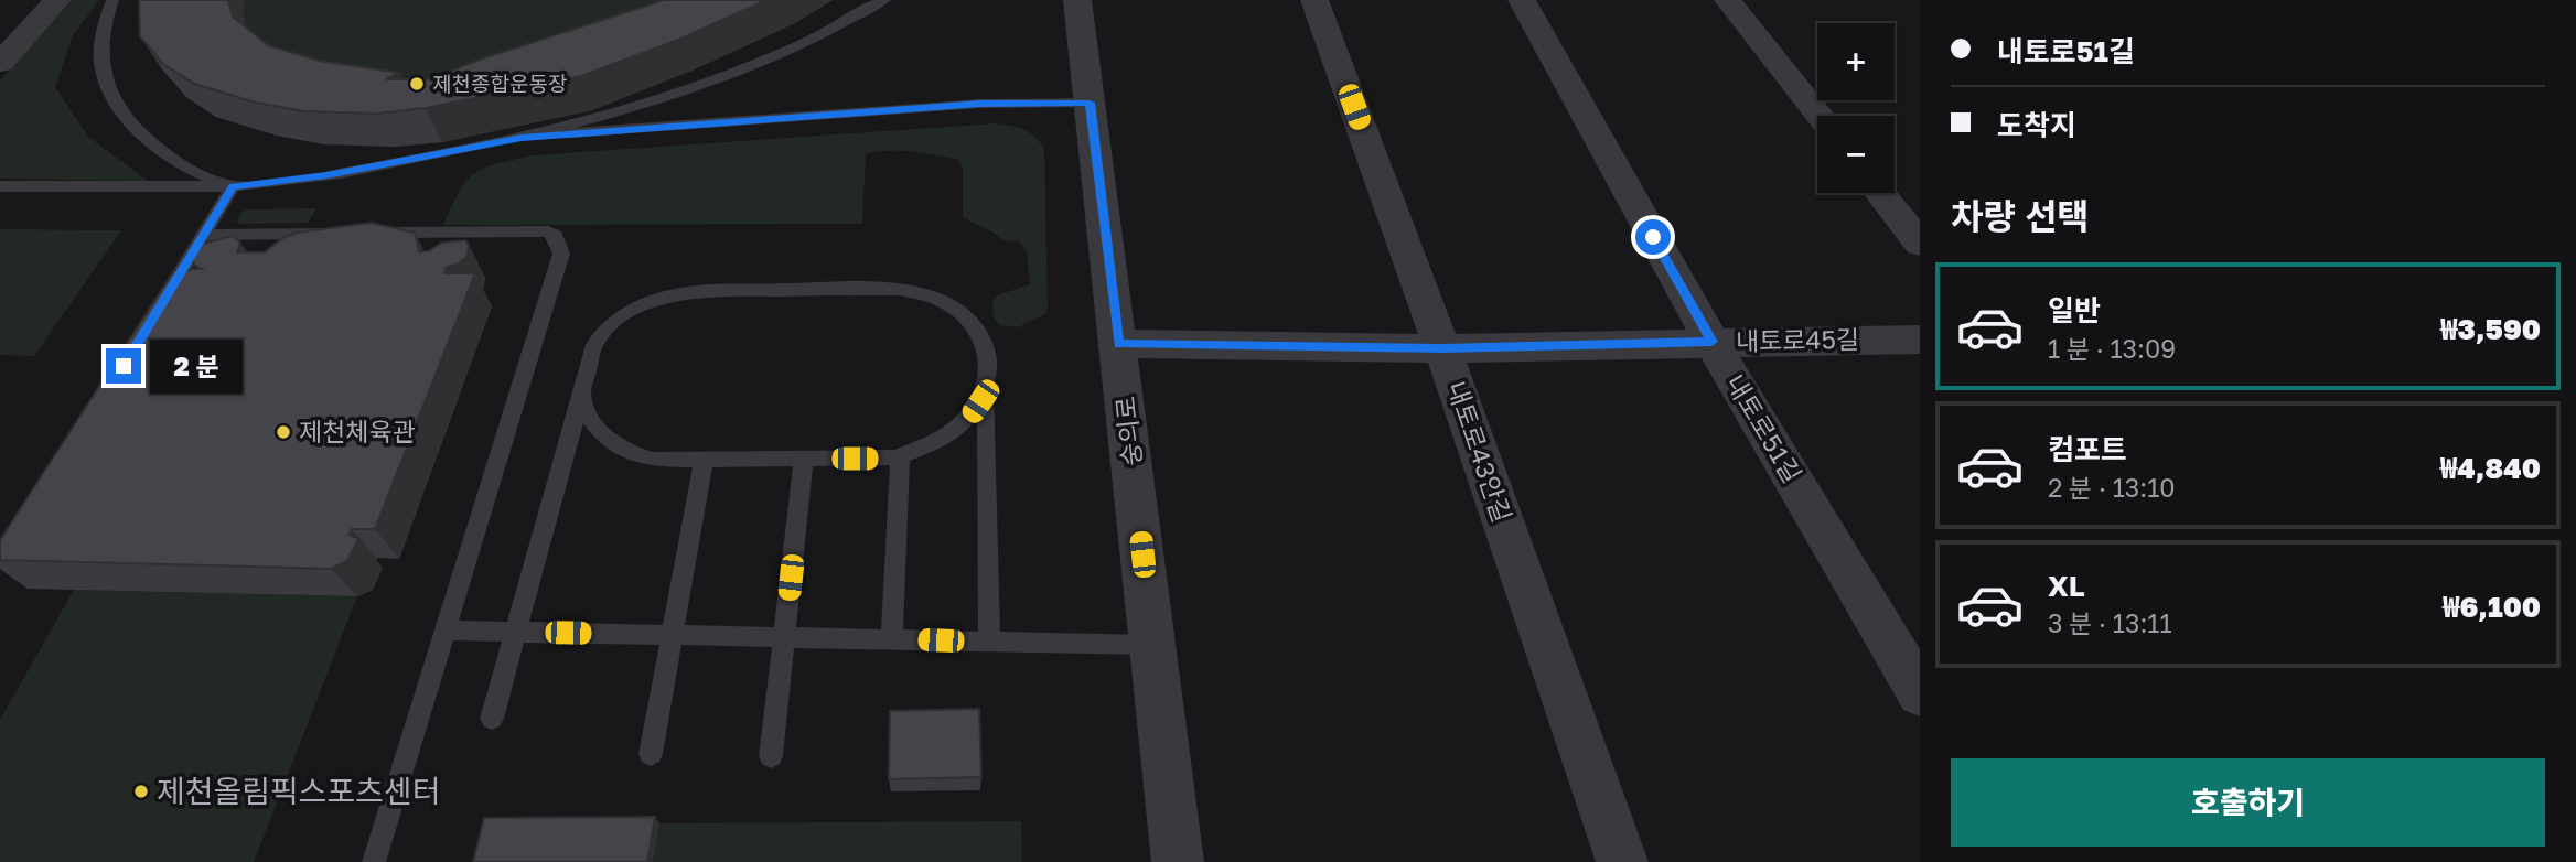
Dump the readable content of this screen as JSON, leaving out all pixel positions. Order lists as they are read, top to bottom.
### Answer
{
  "streets": {
    "street": [
      "내토로45길",
      "내토로51길",
      "숭의로",
      "내토로43안길"
    ]
  },
  "crossings": [
    ["내토로45길", "내토로51길"],
    ["내토로45길", "숭의로"],
    ["내토로45길", "내토로43안길"]
  ],
  "places": ["제천종합운동장", "제천체육관", "제천올림픽스포츠센터"],
  "page": {
    "banner": ["내토로51길", "도착지"],
    "map_buttons": ["+", "−"],
    "heading": "차량 선택",
    "list": [
      {
        "name": "일반",
        "note": "1 분 · 13:09",
        "value": "₩3,590"
      },
      {
        "name": "컴포트",
        "note": "2 분 · 13:10",
        "value": "₩4,840"
      },
      {
        "name": "XL",
        "note": "3 분 · 13:11",
        "value": "₩6,100"
      }
    ],
    "bubble": "2 분",
    "buttons": "호출하기"
  }
}
